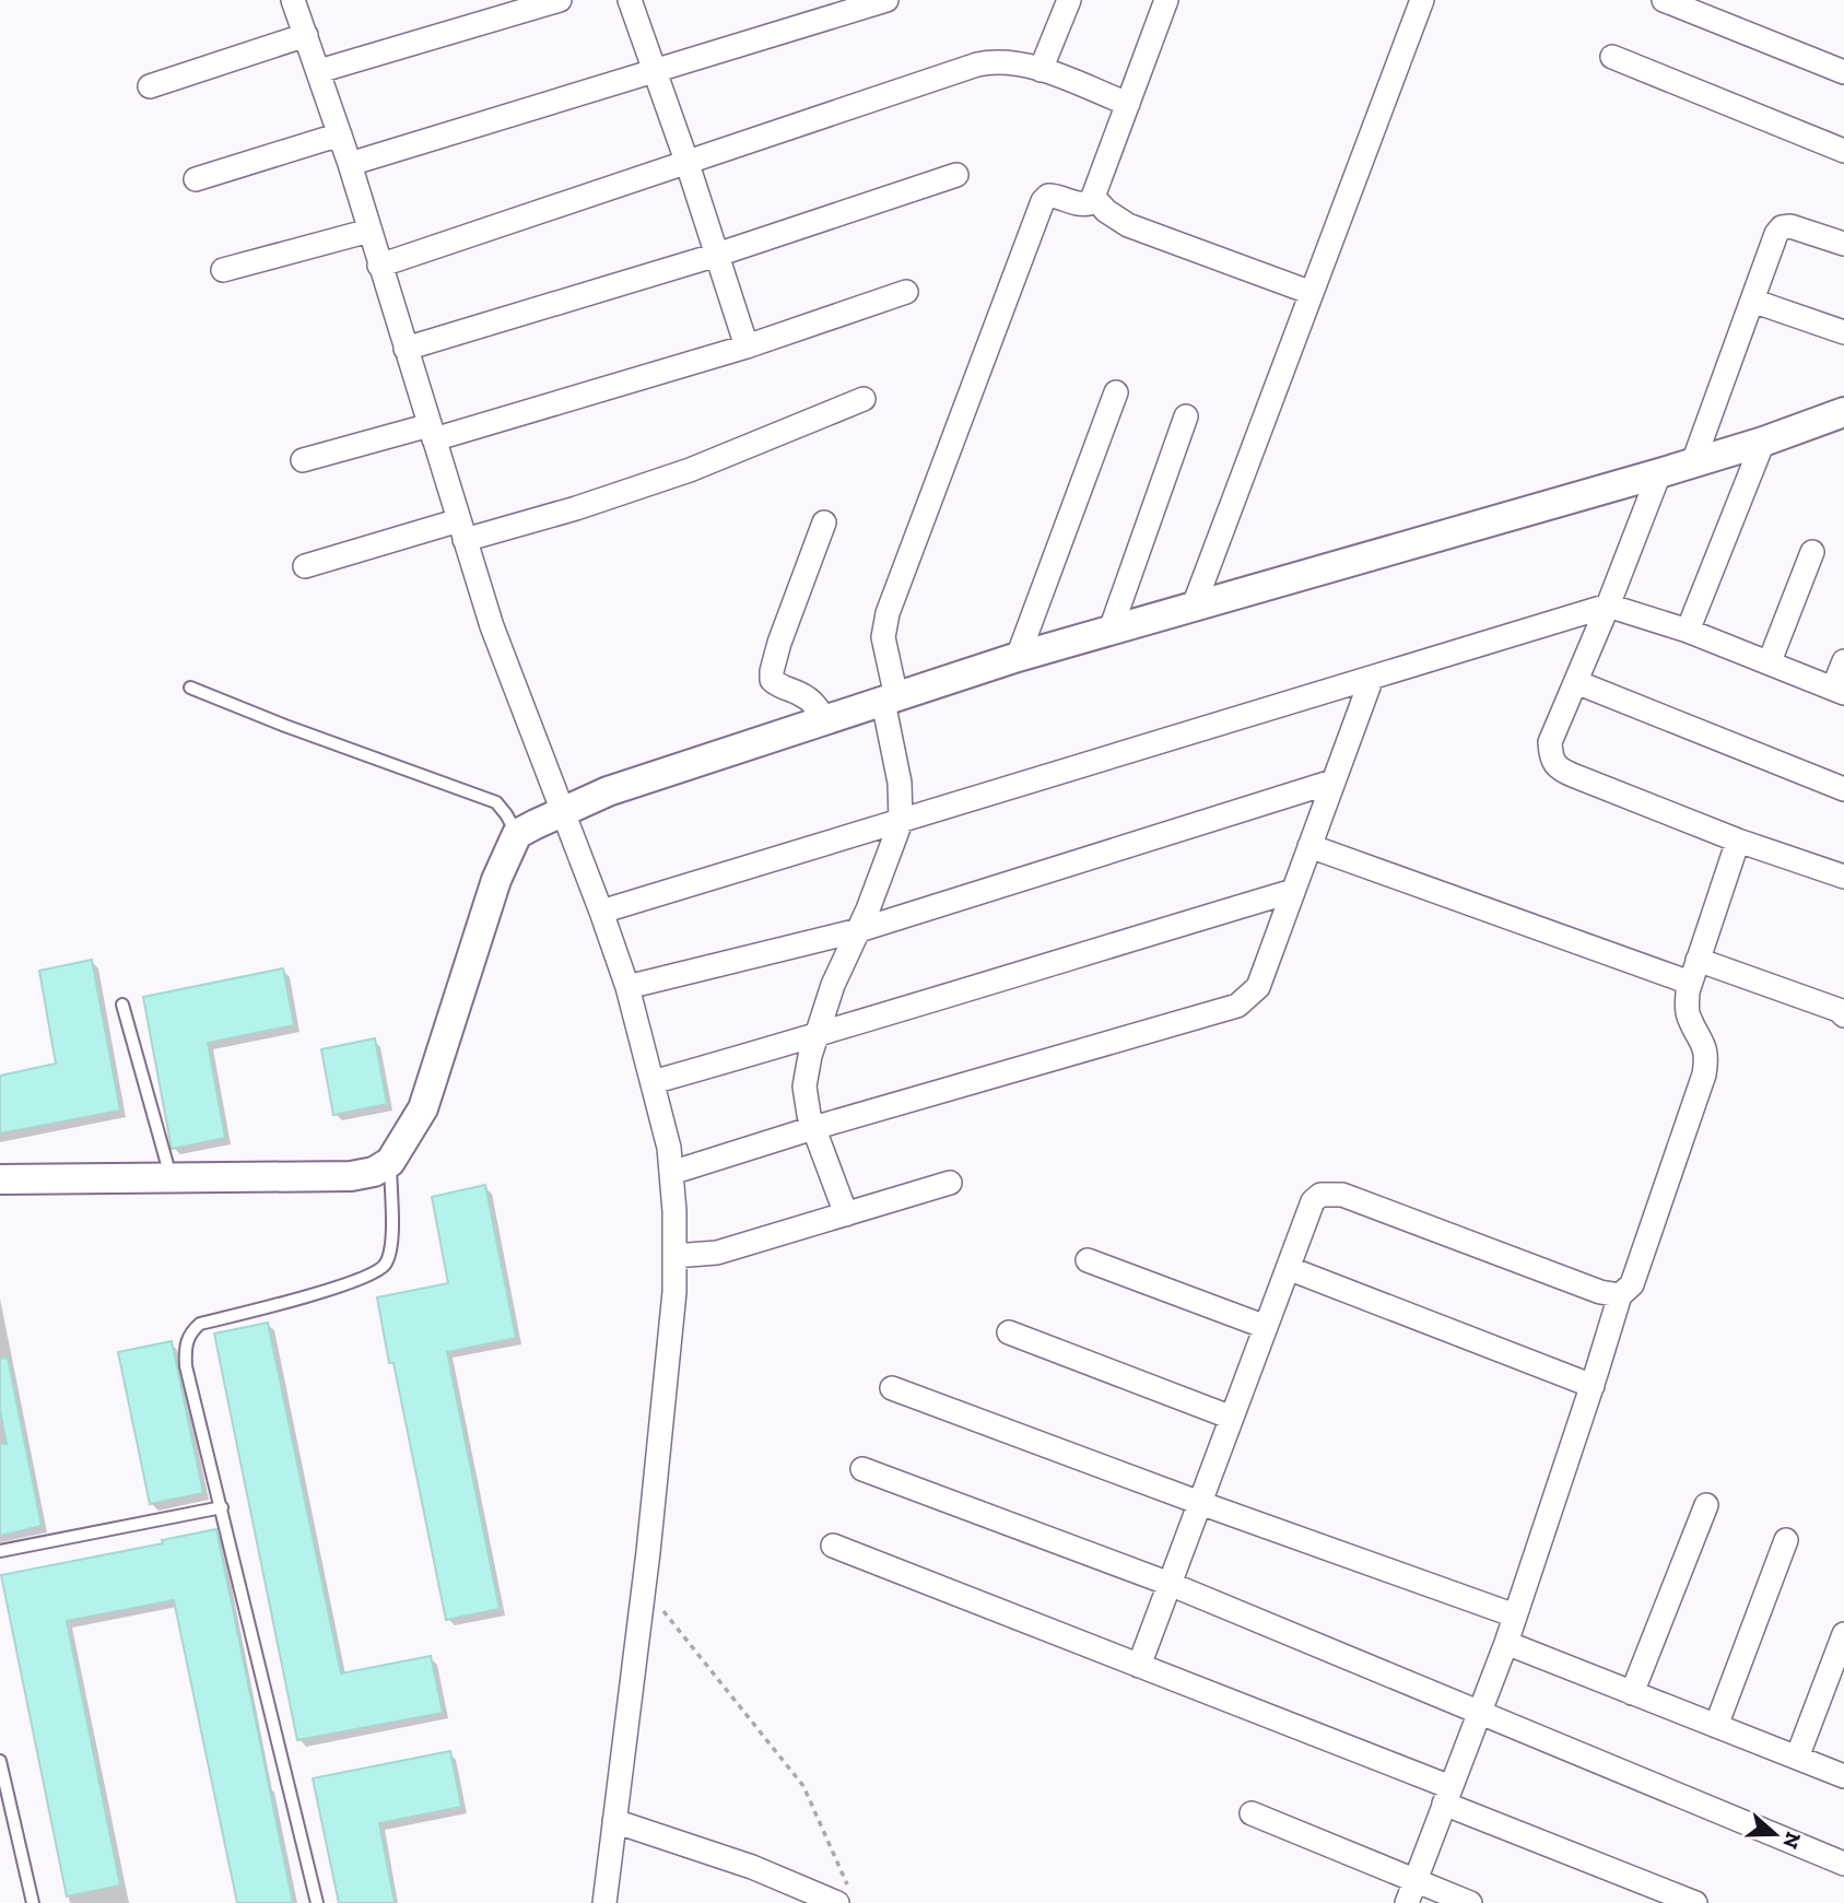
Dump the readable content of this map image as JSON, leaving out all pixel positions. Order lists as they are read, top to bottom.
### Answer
{
  "north": "right"
}
